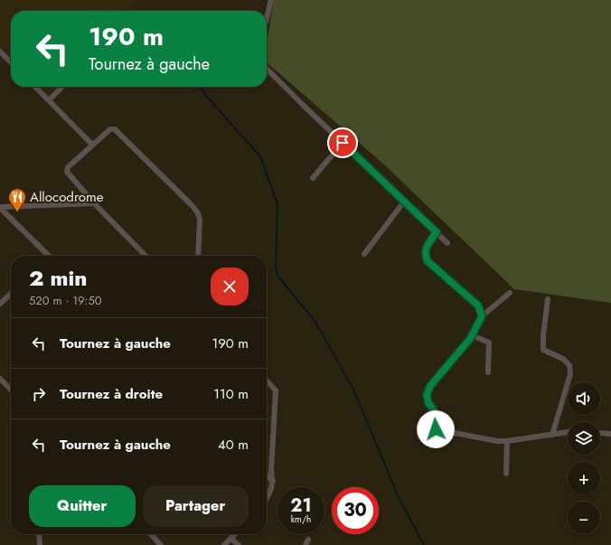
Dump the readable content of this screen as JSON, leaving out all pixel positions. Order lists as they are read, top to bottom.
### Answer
{
  "places": {
    "restaurant": ["Allocodrome"]
  },
  "page": {
    "turn": ["190 m", "Tournez à gauche"],
    "heading": ["2 min", "520 m · 19:50"],
    "list": [
      {
        "name": "Tournez à gauche",
        "value": "190 m"
      },
      {
        "name": "Tournez à droite",
        "value": "110 m"
      },
      {
        "name": "Tournez à gauche",
        "value": "40 m"
      }
    ],
    "map_buttons": ["+", "−"],
    "buttons": ["Quitter", "Partager"],
    "speed": "21 km/h",
    "limit": "30"
  }
}
